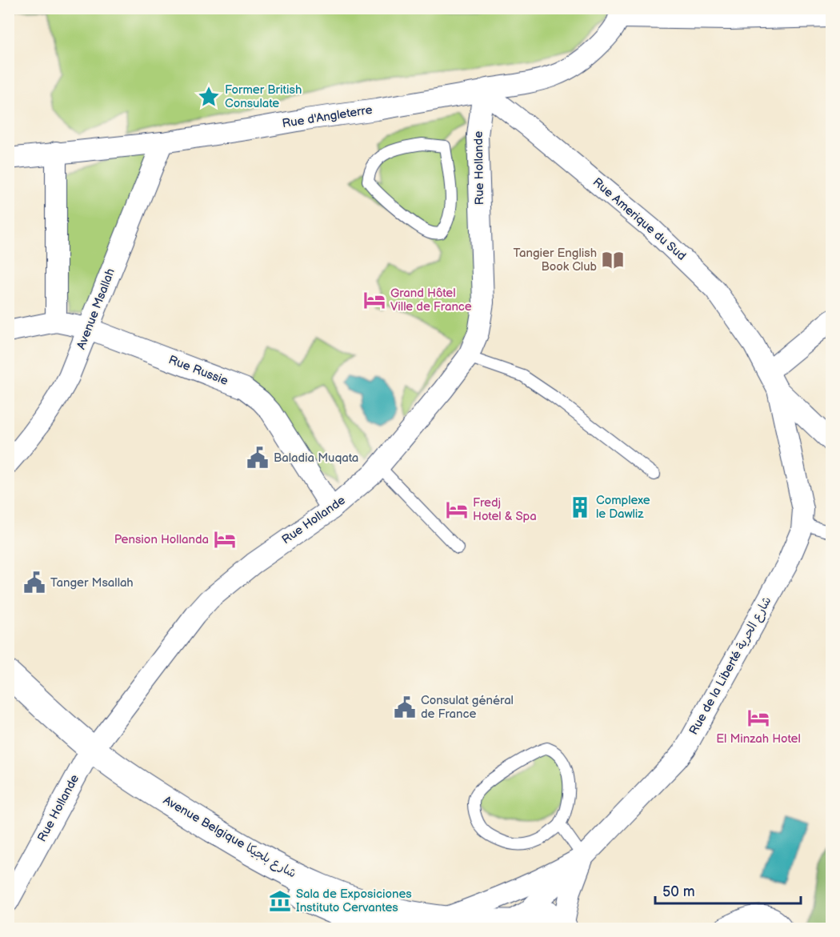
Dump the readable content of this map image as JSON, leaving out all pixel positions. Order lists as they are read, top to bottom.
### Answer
{
  "streets": {
    "main road": ["Avenue Belgique شارع بلجيكا"],
    "street": [
      "Rue d'Angleterre",
      "Rue Hollande",
      "Rue Amerique du Sud",
      "Avenue Msallah",
      "Rue Russie",
      "Rue de la Liberté شارع الحرية"
    ]
  },
  "crossings": [
    ["Rue d'Angleterre", "Rue Hollande"],
    ["Rue d'Angleterre", "Rue Amerique du Sud"],
    ["Rue d'Angleterre", "Avenue Msallah"],
    ["Rue Hollande", "Rue Amerique du Sud"],
    ["Rue Hollande", "Rue Russie"],
    ["Rue Hollande", "Avenue Belgique شارع بلجيكا"],
    ["Rue Amerique du Sud", "Rue de la Liberté شارع الحرية"],
    ["Avenue Msallah", "Rue Russie"],
    ["Rue de la Liberté شارع الحرية", "Avenue Belgique شارع بلجيكا"]
  ],
  "places": {
    "place": ["Former British Consulate"],
    "library": ["Tangier English Book Club"],
    "hotel": [
      "Grand Hôtel Ville de France",
      "Fredj Hotel & Spa",
      "Pension Hollanda",
      "El Minzah Hotel"
    ],
    "public building": ["Baladia Muqata", "Tanger Msallah", "Consulat général de France"],
    "building": ["Complexe le Dawliz"],
    "museum": ["Sala de Exposiciones Instituto Cervantes"]
  },
  "scale_bar": "50 m"
}
